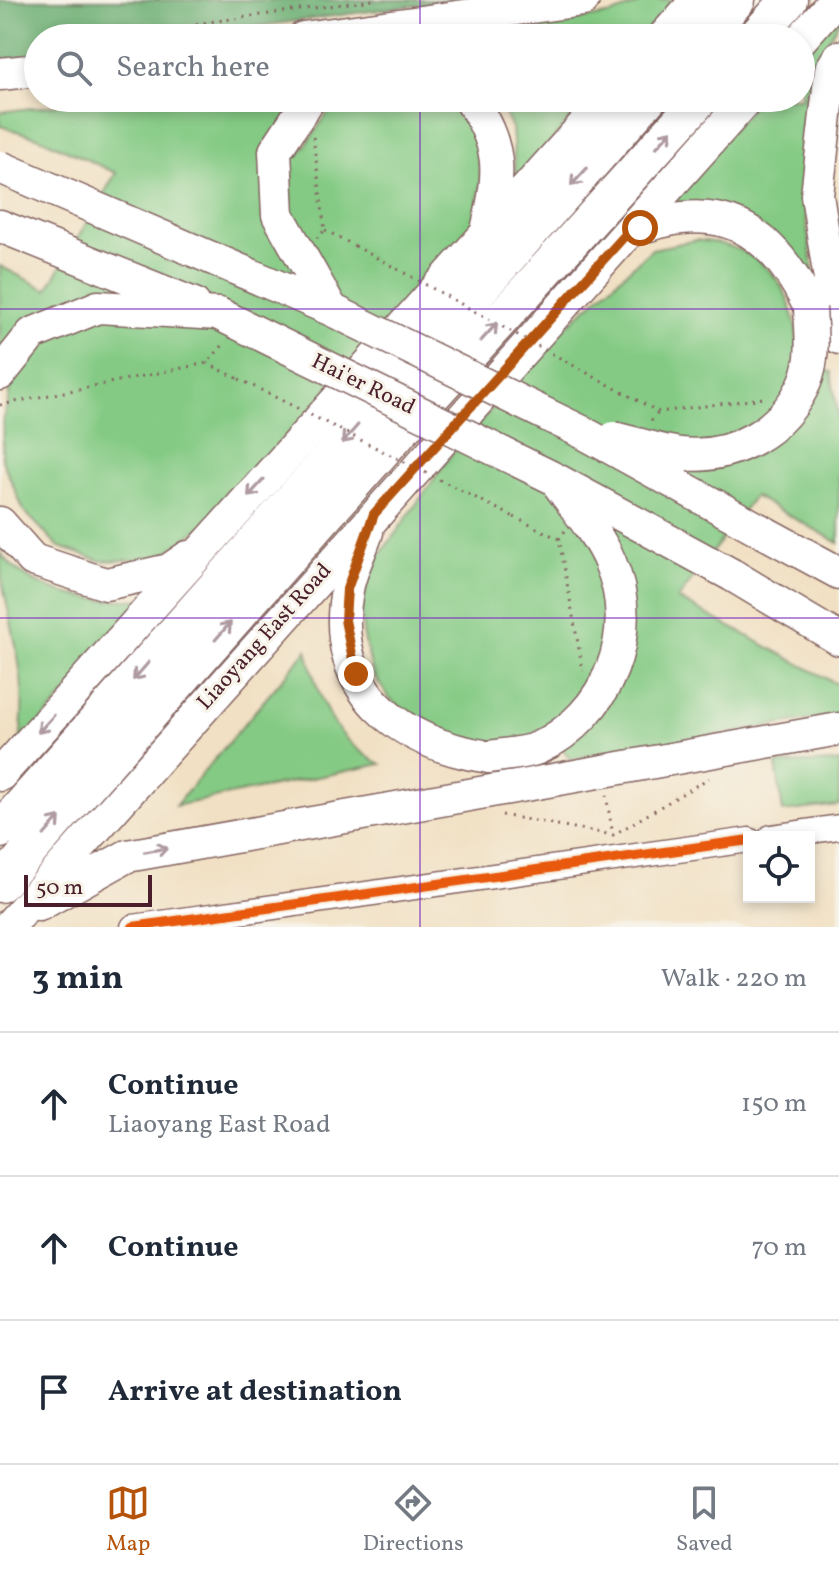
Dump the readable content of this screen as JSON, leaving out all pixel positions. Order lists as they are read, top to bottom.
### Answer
{
  "streets": {
    "highway": ["Liaoyang East Road"],
    "main road": ["Hai'er Road"]
  },
  "scale_bar": "50 m",
  "page": {
    "search": "Search here",
    "scale": "50 m",
    "heading": ["3 min", "Walk · 220 m"],
    "list": [
      ["Continue", "Liaoyang East Road", "150 m"],
      ["Continue", "70 m"],
      "Arrive at destination"
    ],
    "nav": ["Map", "Directions", "Saved"]
  }
}
